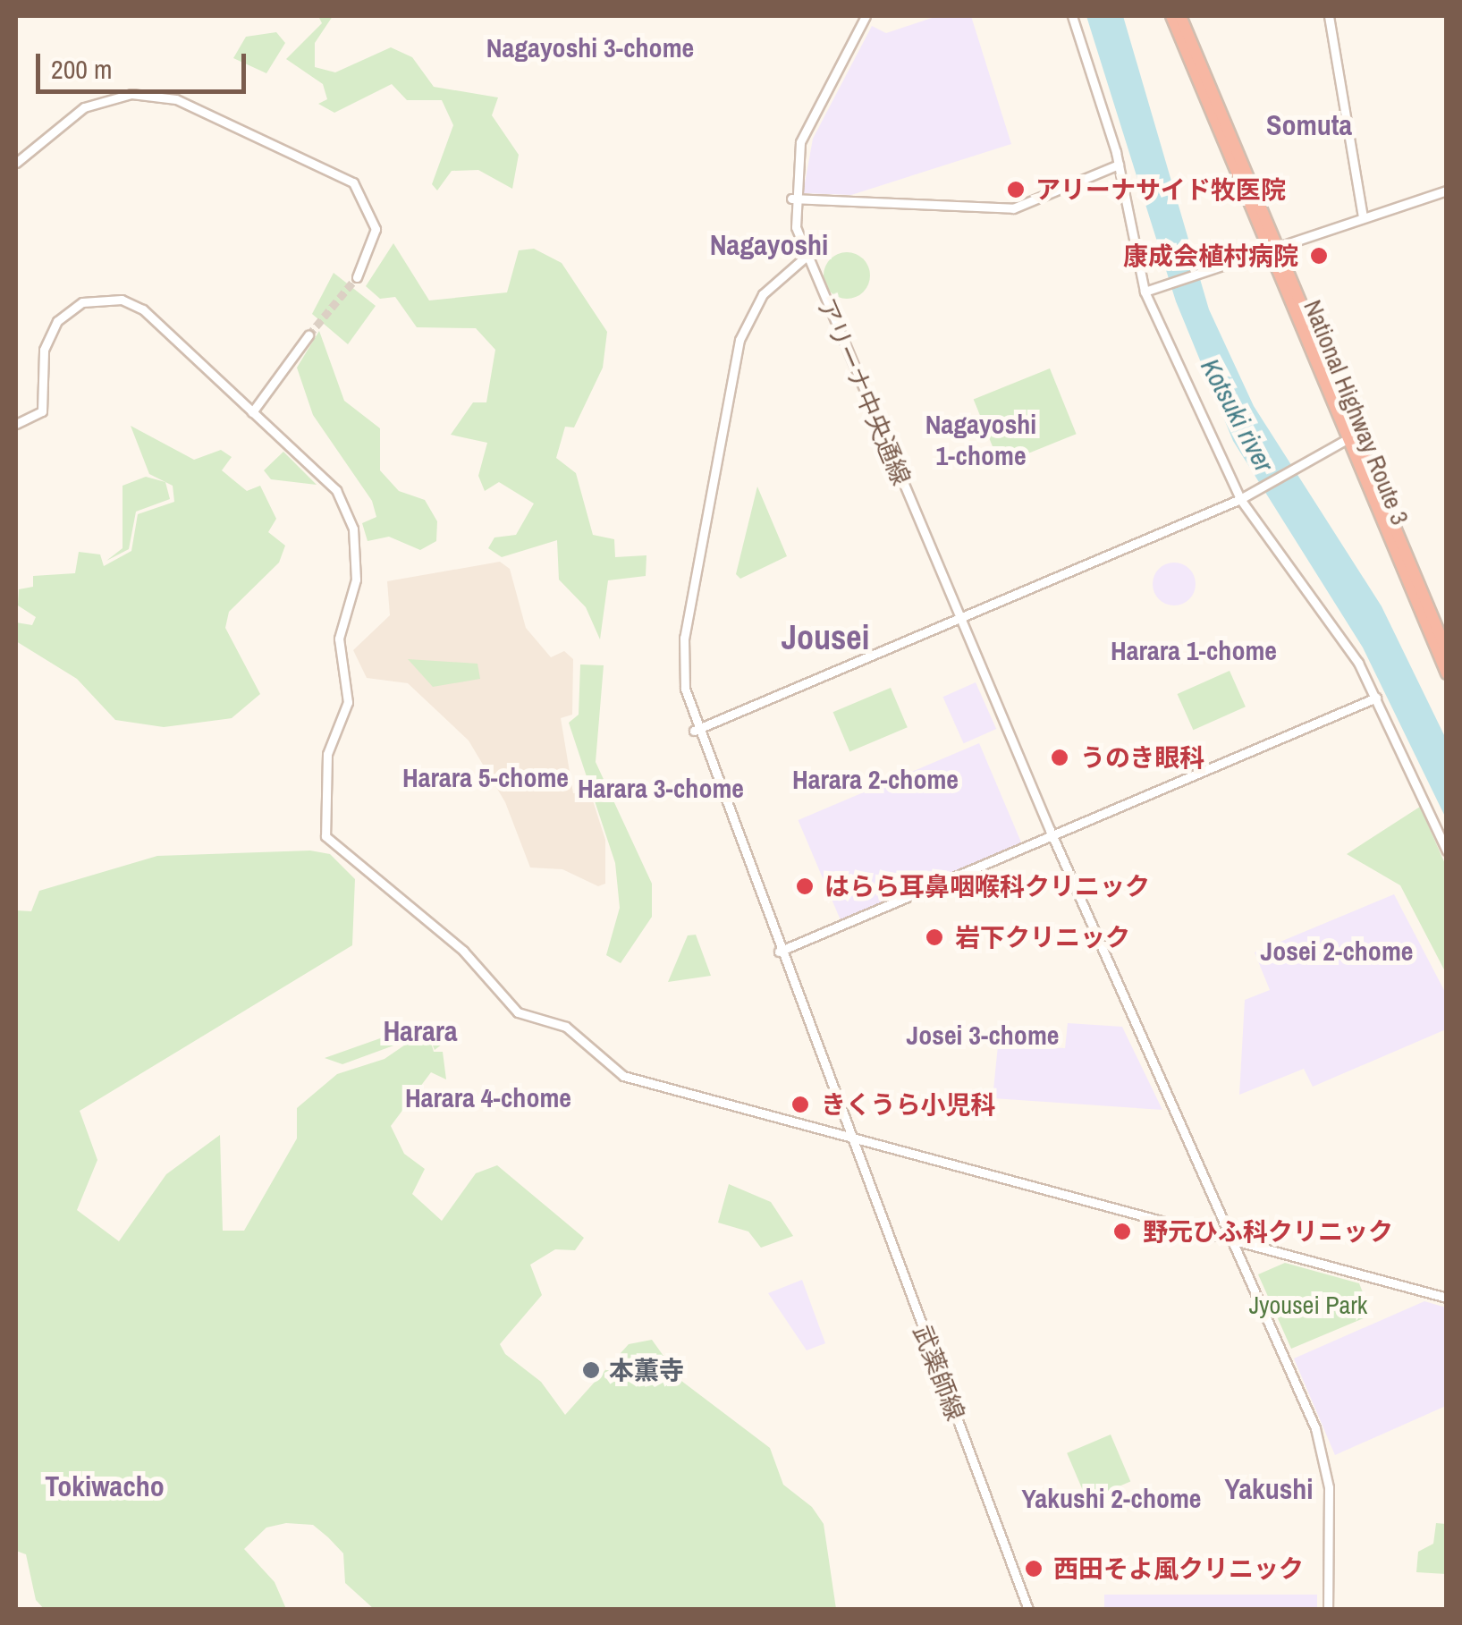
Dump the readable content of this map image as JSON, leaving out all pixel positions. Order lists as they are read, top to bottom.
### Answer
{
  "streets": {
    "highway": ["National Highway Route 3"],
    "street": ["アリーナ中央通線", "武薬師線"]
  },
  "crossings": [
    ["アリーナ中央通線", "武薬師線"]
  ],
  "districts": [
    "Nagayoshi 3-chome",
    "Somuta",
    "Nagayoshi",
    "Nagayoshi 1-chome",
    "Jousei",
    "Harara 1-chome",
    "Harara 5-chome",
    "Harara 2-chome",
    "Harara 3-chome",
    "Josei 2-chome",
    "Harara",
    "Josei 3-chome",
    "Harara 4-chome",
    "Tokiwacho",
    "Yakushi",
    "Yakushi 2-chome"
  ],
  "water": ["Kotsuki river"],
  "parks": ["Jyousei Park"],
  "places": [
    "アリーナサイド牧医院",
    "康成会植村病院",
    "うのき眼科",
    "はらら耳鼻咽喉科クリニック",
    "岩下クリニック",
    "きくうら小児科",
    "野元ひふ科クリニック",
    "本薫寺",
    "西田そよ風クリニック"
  ],
  "scale_bar": "200 m"
}
